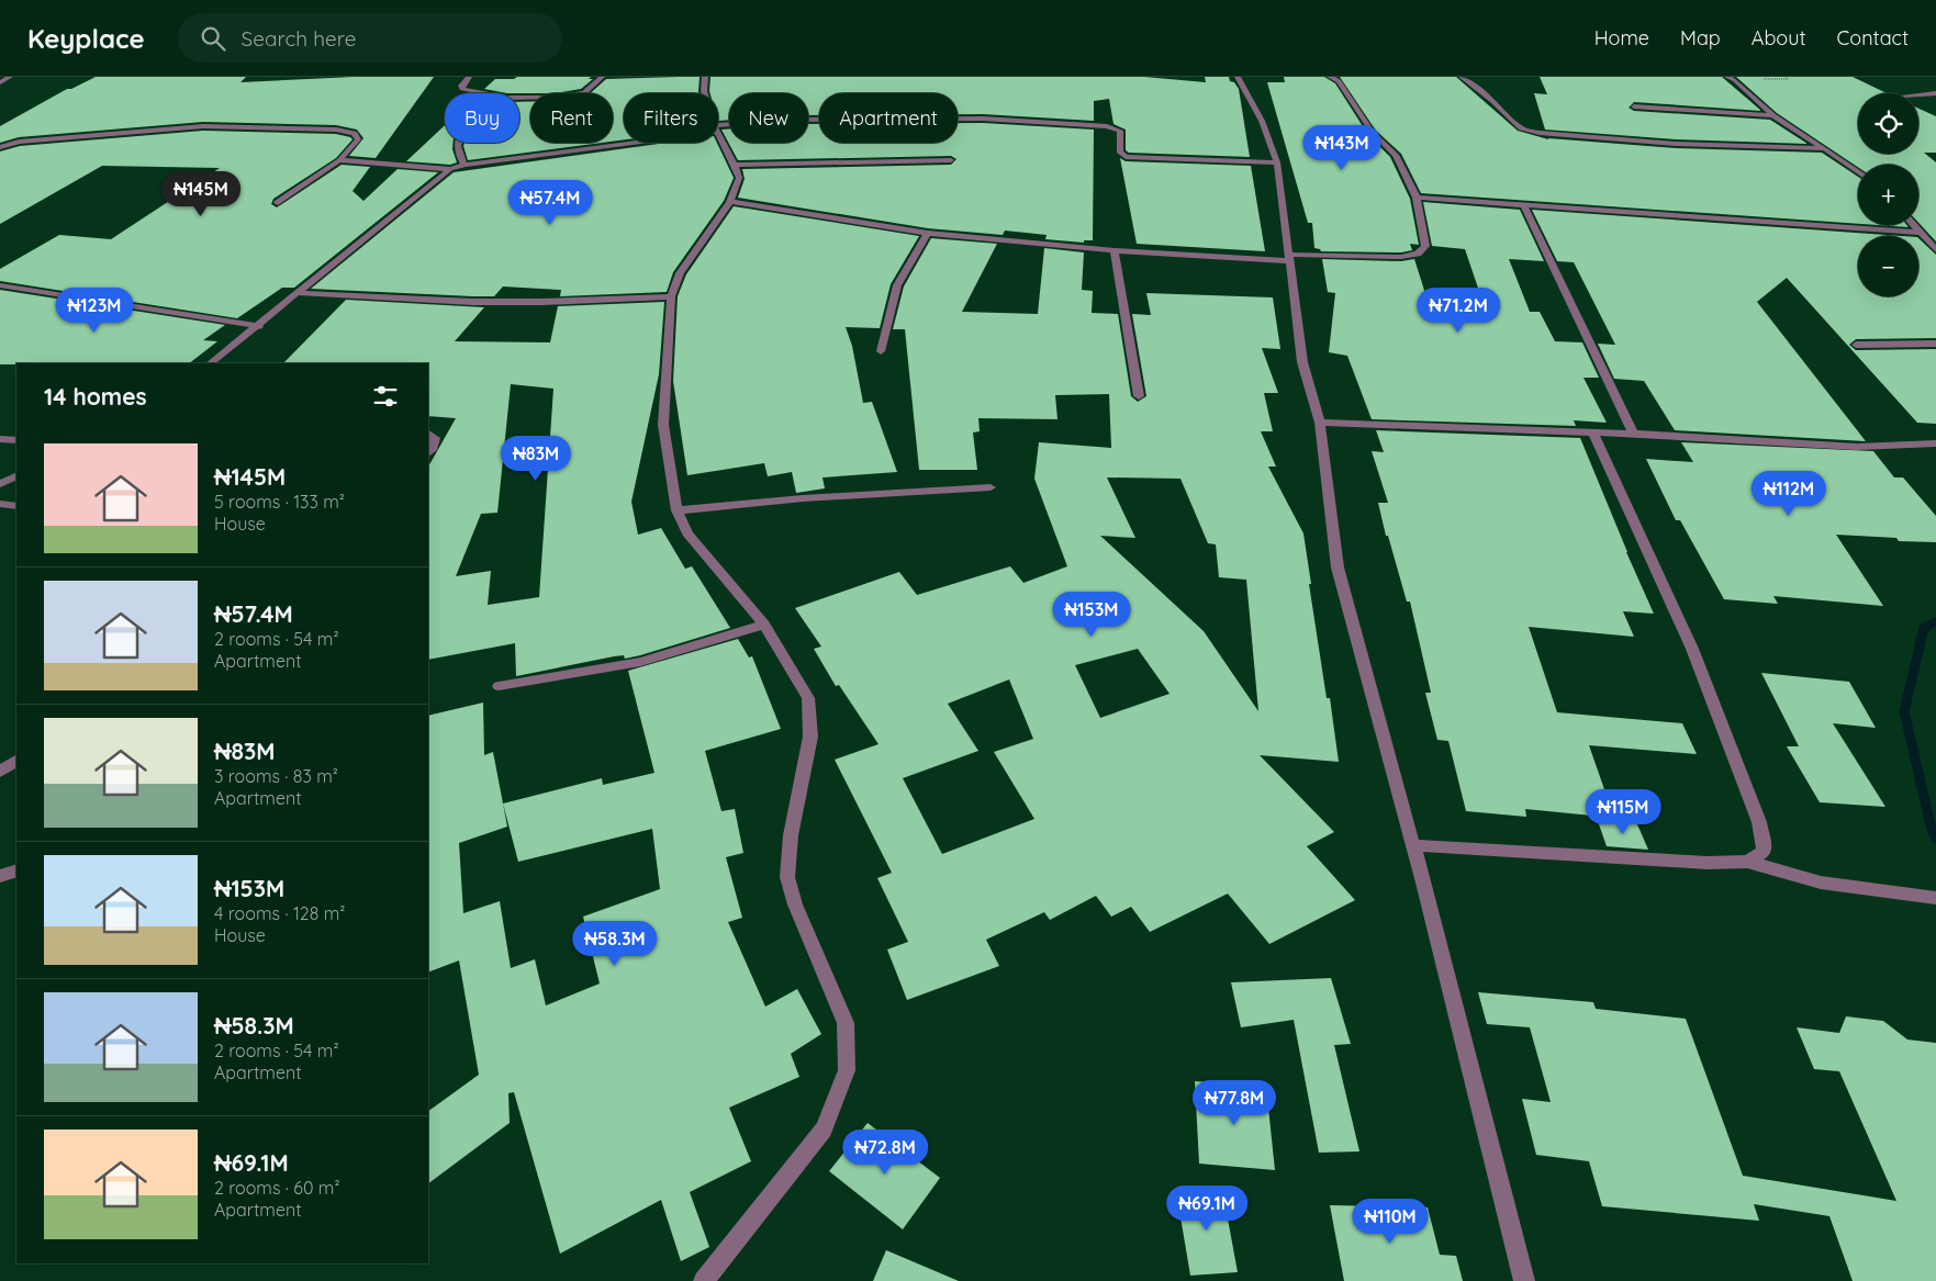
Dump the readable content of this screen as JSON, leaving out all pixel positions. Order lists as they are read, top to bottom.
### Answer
{
  "page": {
    "header": "Keyplace",
    "search": "Search here",
    "nav": [
      "Home",
      "Map",
      "About",
      "Contact"
    ],
    "map_buttons": ["+", "−"],
    "chip": [
      "Buy",
      "Rent",
      "Filters",
      "New",
      "Apartment"
    ],
    "price": [
      "₦143M",
      "₦145M",
      "₦57.4M",
      "₦123M",
      "₦71.2M",
      "₦83M",
      "₦112M",
      "₦153M",
      "₦115M",
      "₦58.3M",
      "₦77.8M",
      "₦72.8M",
      "₦69.1M",
      "₦110M"
    ],
    "heading": "14 homes",
    "list": [
      {
        "name": "₦145M",
        "note": "5 rooms · 133 m² · House"
      },
      {
        "name": "₦57.4M",
        "note": "2 rooms · 54 m² · Apartment"
      },
      {
        "name": "₦83M",
        "note": "3 rooms · 83 m² · Apartment"
      },
      {
        "name": "₦153M",
        "note": "4 rooms · 128 m² · House"
      },
      {
        "name": "₦58.3M",
        "note": "2 rooms · 54 m² · Apartment"
      },
      {
        "name": "₦69.1M",
        "note": "2 rooms · 60 m² · Apartment"
      }
    ]
  }
}
